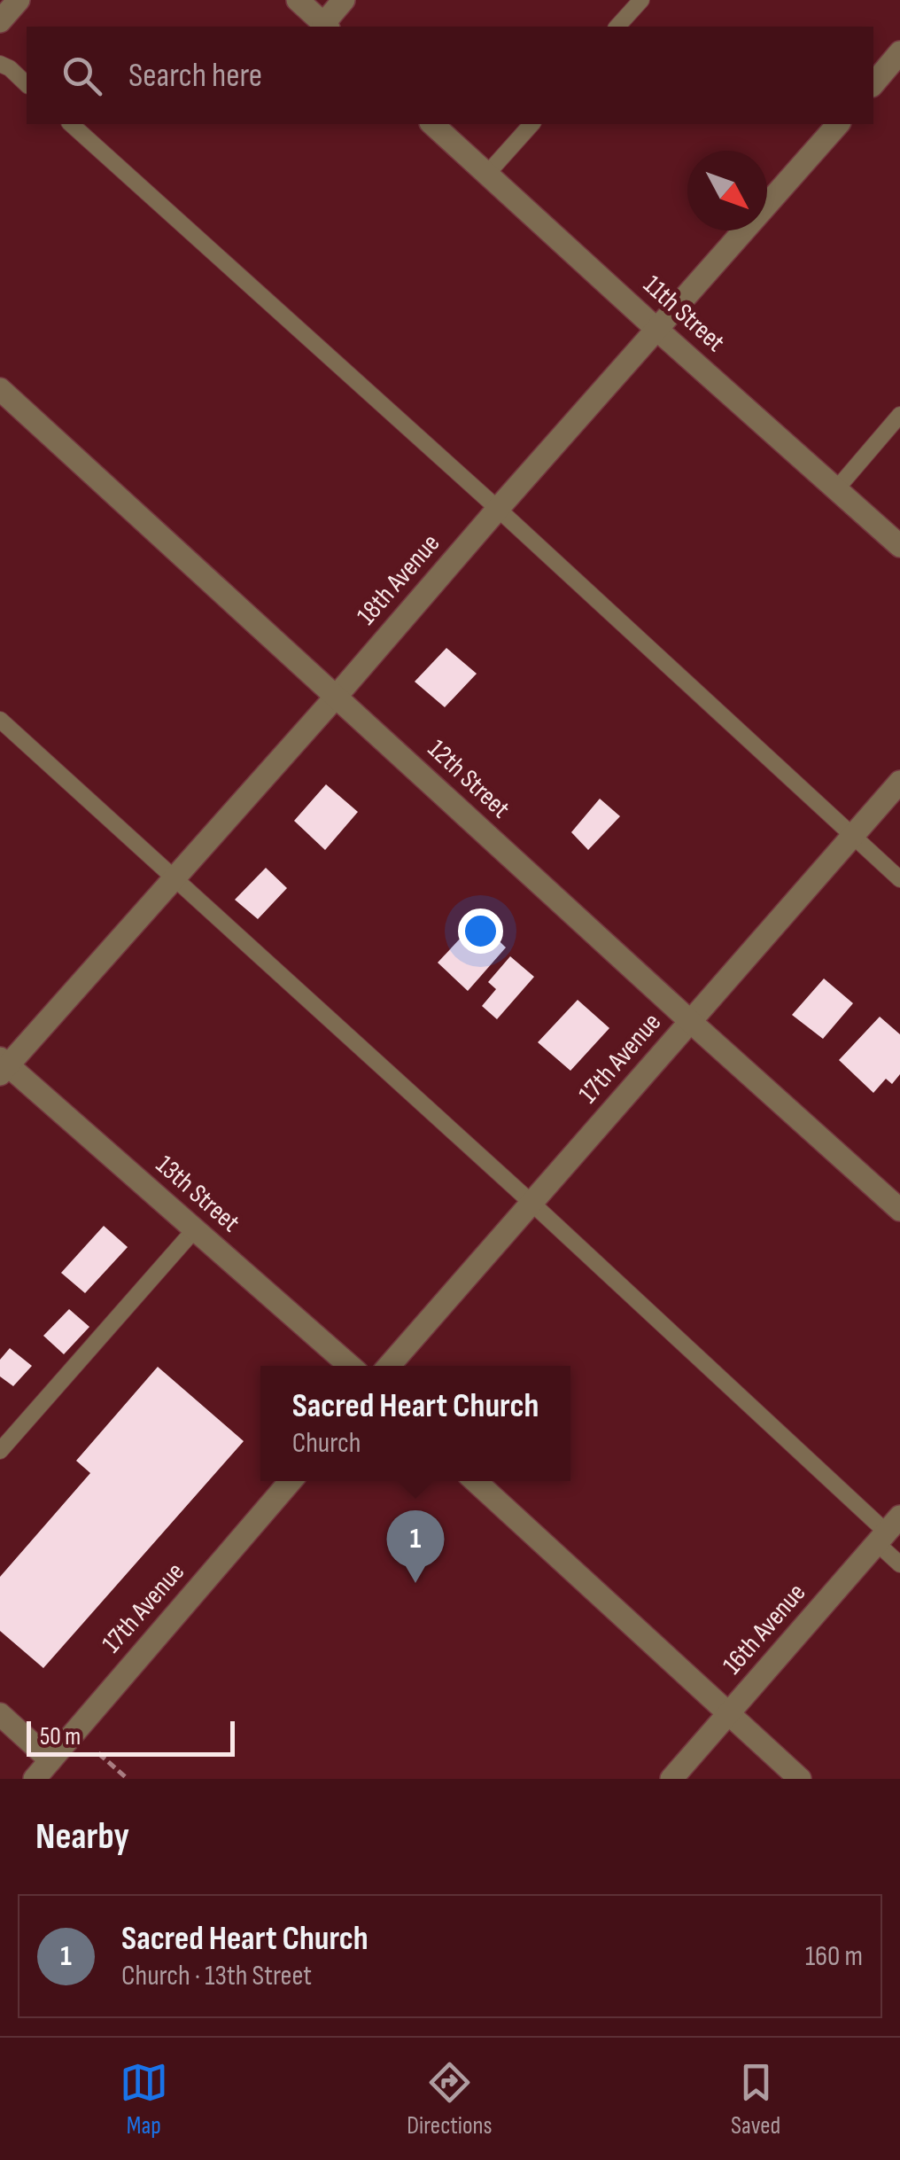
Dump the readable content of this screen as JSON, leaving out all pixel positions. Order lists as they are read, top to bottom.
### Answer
{
  "streets": {
    "street": [
      "11th Street",
      "18th Avenue",
      "12th Street",
      "17th Avenue",
      "13th Street",
      "16th Avenue"
    ]
  },
  "crossings": [
    ["11th Street", "18th Avenue"],
    ["18th Avenue", "12th Street"],
    ["18th Avenue", "13th Street"],
    ["12th Street", "17th Avenue"]
  ],
  "scale_bar": "50 m",
  "north": "bottom right",
  "page": {
    "search": "Search here",
    "popup": ["Sacred Heart Church", "Church"],
    "pins": "1",
    "scale": "50 m",
    "heading": "Nearby",
    "list": [
      {
        "mark": "1",
        "name": "Sacred Heart Church",
        "note": "Church · 13th Street",
        "value": "160 m"
      }
    ],
    "nav": ["Map", "Directions", "Saved"]
  }
}
